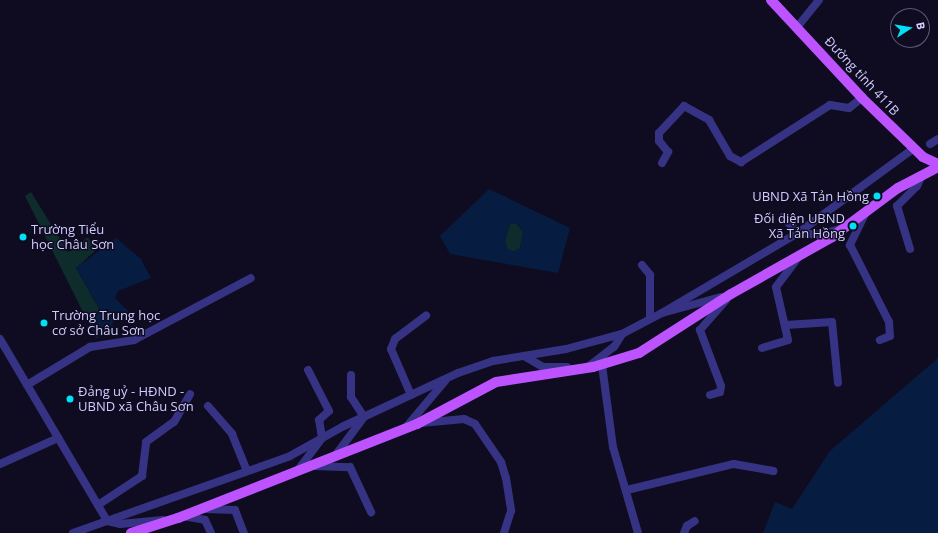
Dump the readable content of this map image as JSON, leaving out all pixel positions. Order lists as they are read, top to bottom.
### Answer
{
  "streets": {
    "main road": ["Đường tỉnh 411B"]
  },
  "places": [
    "UBND Xã Tản Hồng",
    "Đối diện UBND Xã Tản Hồng",
    "Trường Tiểu học Châu Sơn",
    "Trường Trung học cơ sở Châu Sơn",
    "Đảng uỷ - HĐND - UBND xã Châu Sơn"
  ],
  "north": "right"
}
